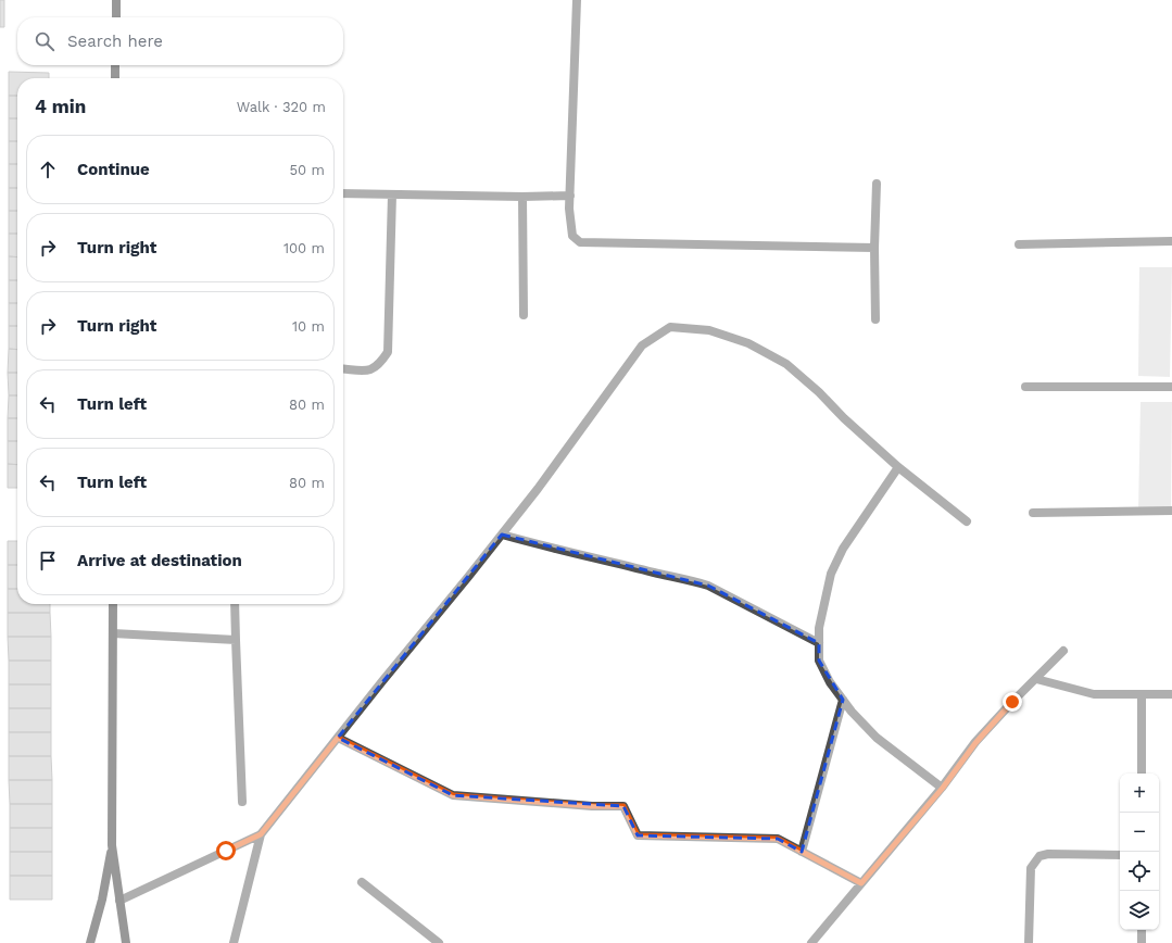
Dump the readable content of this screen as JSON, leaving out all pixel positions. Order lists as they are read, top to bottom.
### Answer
{
  "page": {
    "search": "Search here",
    "heading": ["4 min", "Walk · 320 m"],
    "list": [
      ["Continue", "50 m"],
      ["Turn right", "100 m"],
      ["Turn right", "10 m"],
      ["Turn left", "80 m"],
      ["Turn left", "80 m"],
      "Arrive at destination"
    ],
    "map_buttons": ["+", "−"]
  }
}
